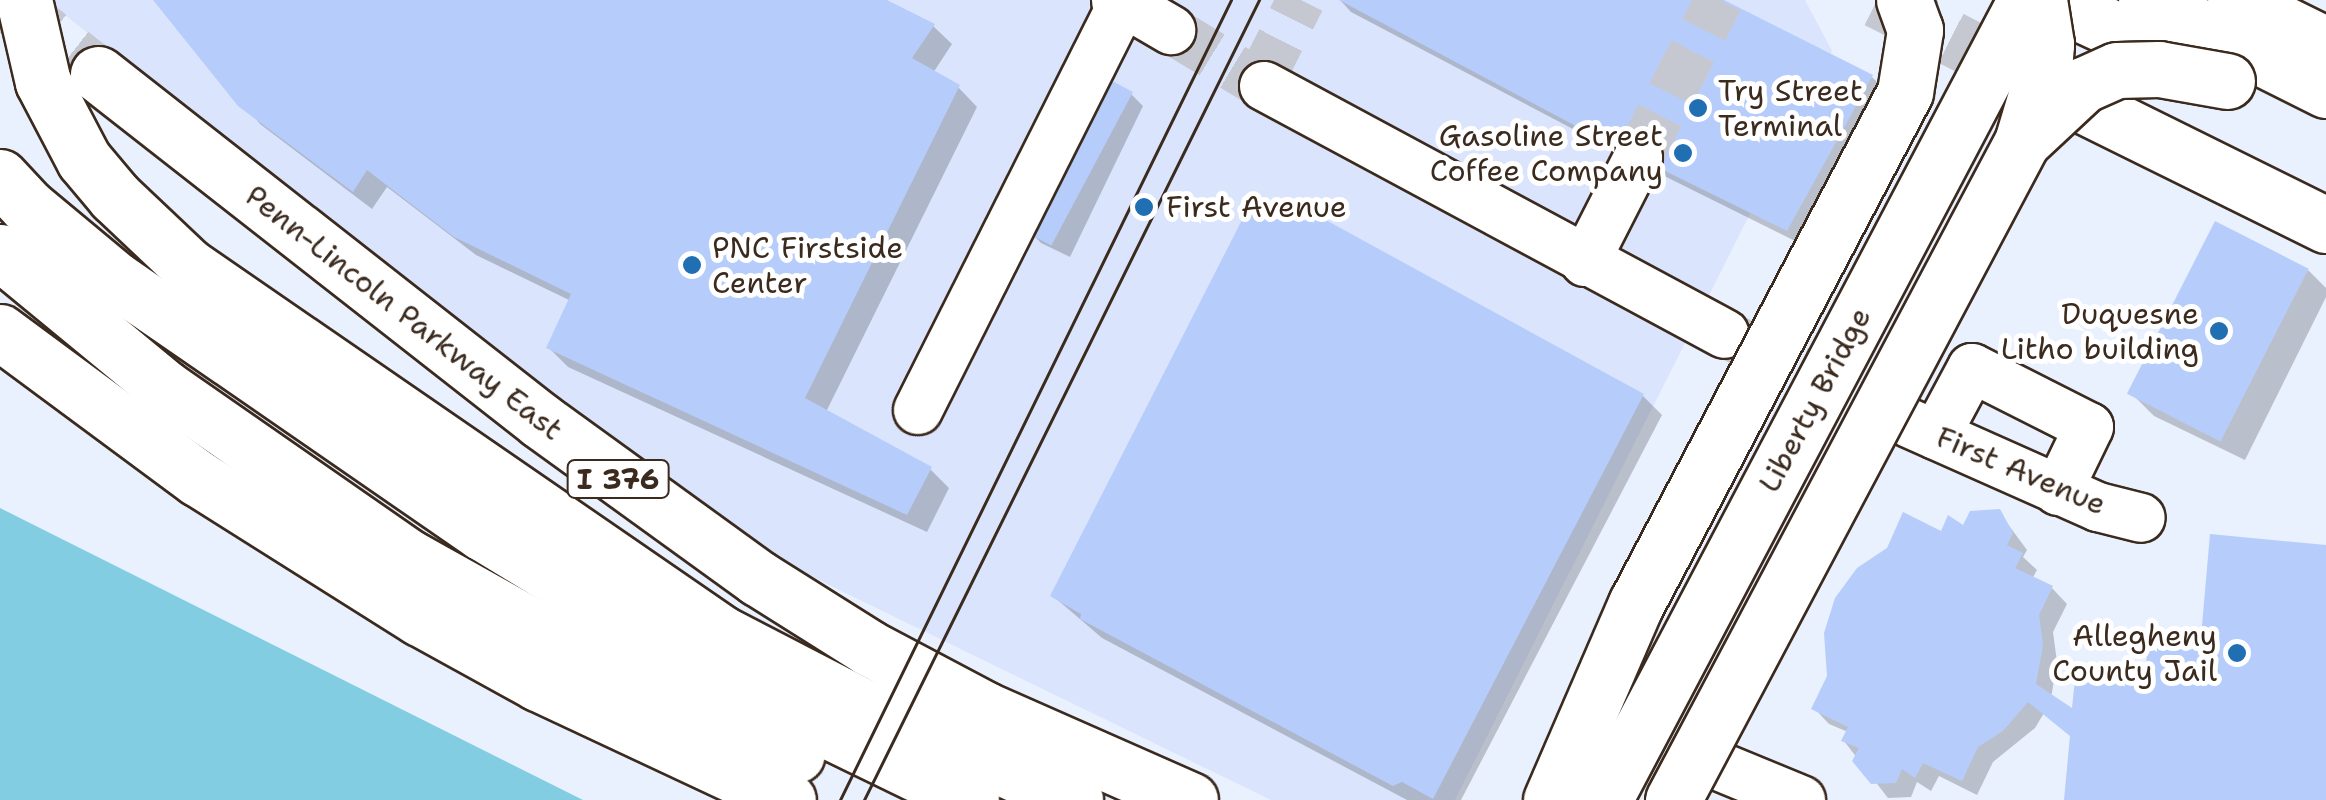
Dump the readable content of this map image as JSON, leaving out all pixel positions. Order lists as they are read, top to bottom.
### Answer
{
  "streets": {
    "main road": ["Penn-Lincoln Parkway East", "Liberty Bridge", "I 376"],
    "street": ["First Avenue"]
  },
  "places": [
    "Try Street Terminal",
    "Gasoline Street Coffee Company",
    "First Avenue",
    "PNC Firstside Center",
    "Duquesne Litho building",
    "Allegheny County Jail"
  ]
}
